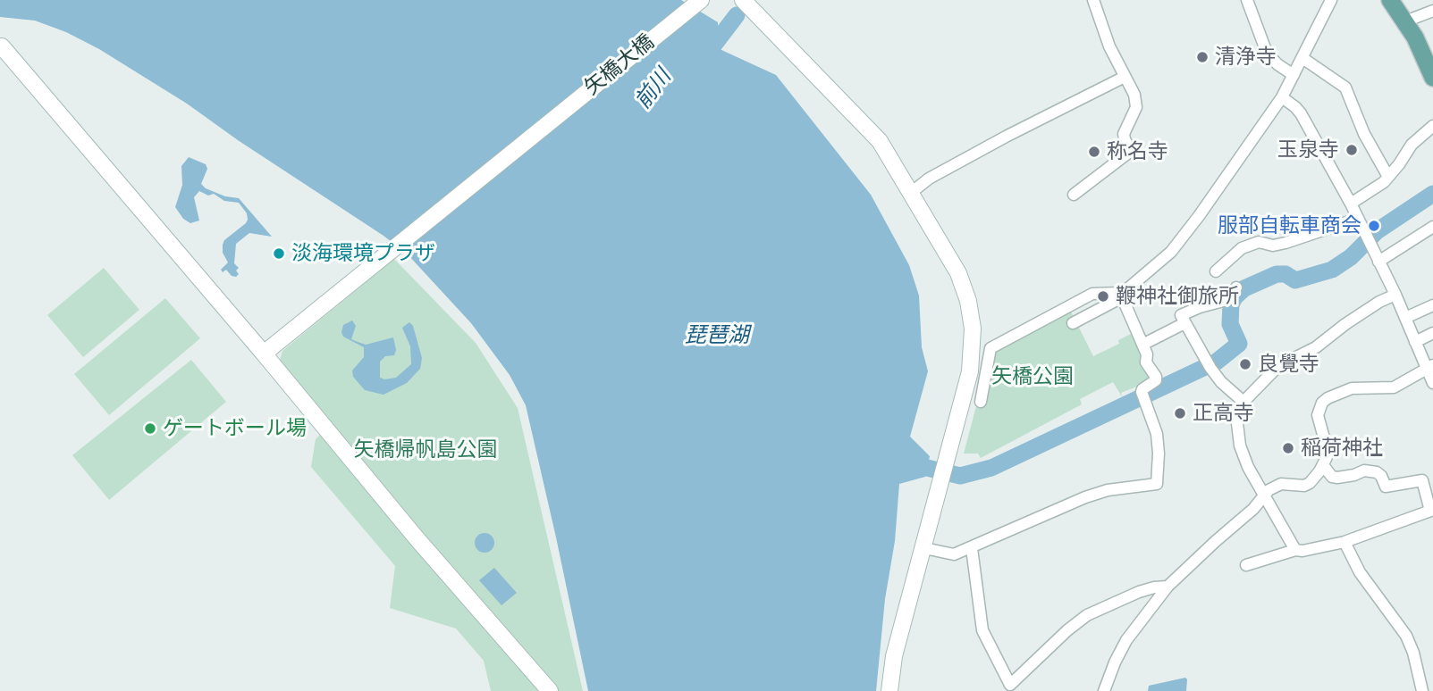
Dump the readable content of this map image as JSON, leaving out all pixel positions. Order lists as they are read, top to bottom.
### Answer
{
  "streets": {
    "street": ["矢橋大橋"]
  },
  "water": ["前川", "琵琶湖"],
  "parks": ["矢橋公園", "矢橋帰帆島公園"],
  "places": [
    "清浄寺",
    "玉泉寺",
    "称名寺",
    "服部自転車商会",
    "淡海環境プラザ",
    "鞭神社御旅所",
    "良覺寺",
    "正高寺",
    "ゲートボール場",
    "稲荷神社"
  ]
}
